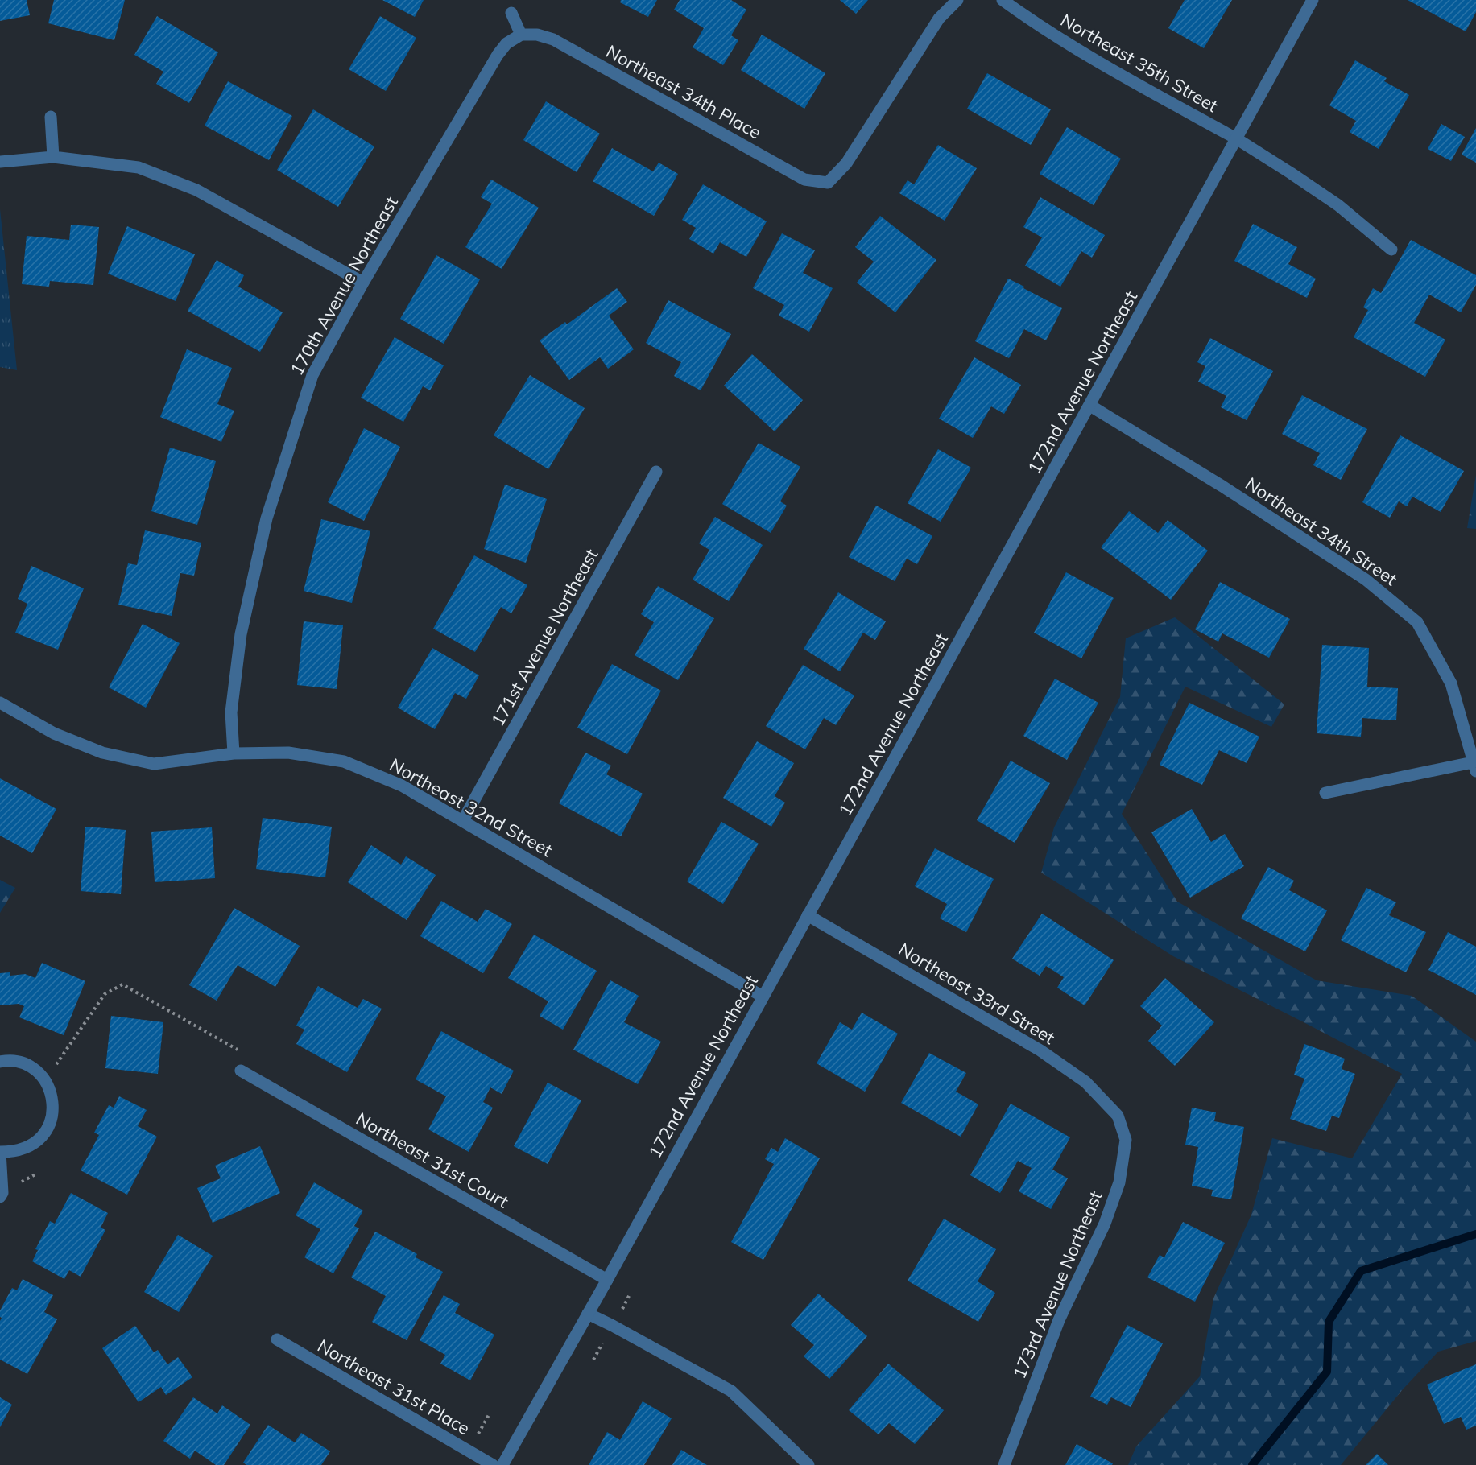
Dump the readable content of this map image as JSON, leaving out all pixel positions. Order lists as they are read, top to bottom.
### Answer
{
  "streets": {
    "street": [
      "Northeast 35th Street",
      "Northeast 34th Place",
      "170th Avenue Northeast",
      "172nd Avenue Northeast",
      "Northeast 34th Street",
      "171st Avenue Northeast",
      "Northeast 32nd Street",
      "Northeast 33rd Street",
      "Northeast 31st Court",
      "173rd Avenue Northeast",
      "Northeast 31st Place"
    ]
  },
  "crossings": [
    ["Northeast 35th Street", "172nd Avenue Northeast"],
    ["Northeast 34th Place", "170th Avenue Northeast"],
    ["170th Avenue Northeast", "Northeast 32nd Street"],
    ["172nd Avenue Northeast", "Northeast 34th Street"],
    ["172nd Avenue Northeast", "Northeast 32nd Street"],
    ["172nd Avenue Northeast", "Northeast 33rd Street"],
    ["172nd Avenue Northeast", "Northeast 31st Court"],
    ["171st Avenue Northeast", "Northeast 32nd Street"],
    ["Northeast 33rd Street", "173rd Avenue Northeast"]
  ]
}
